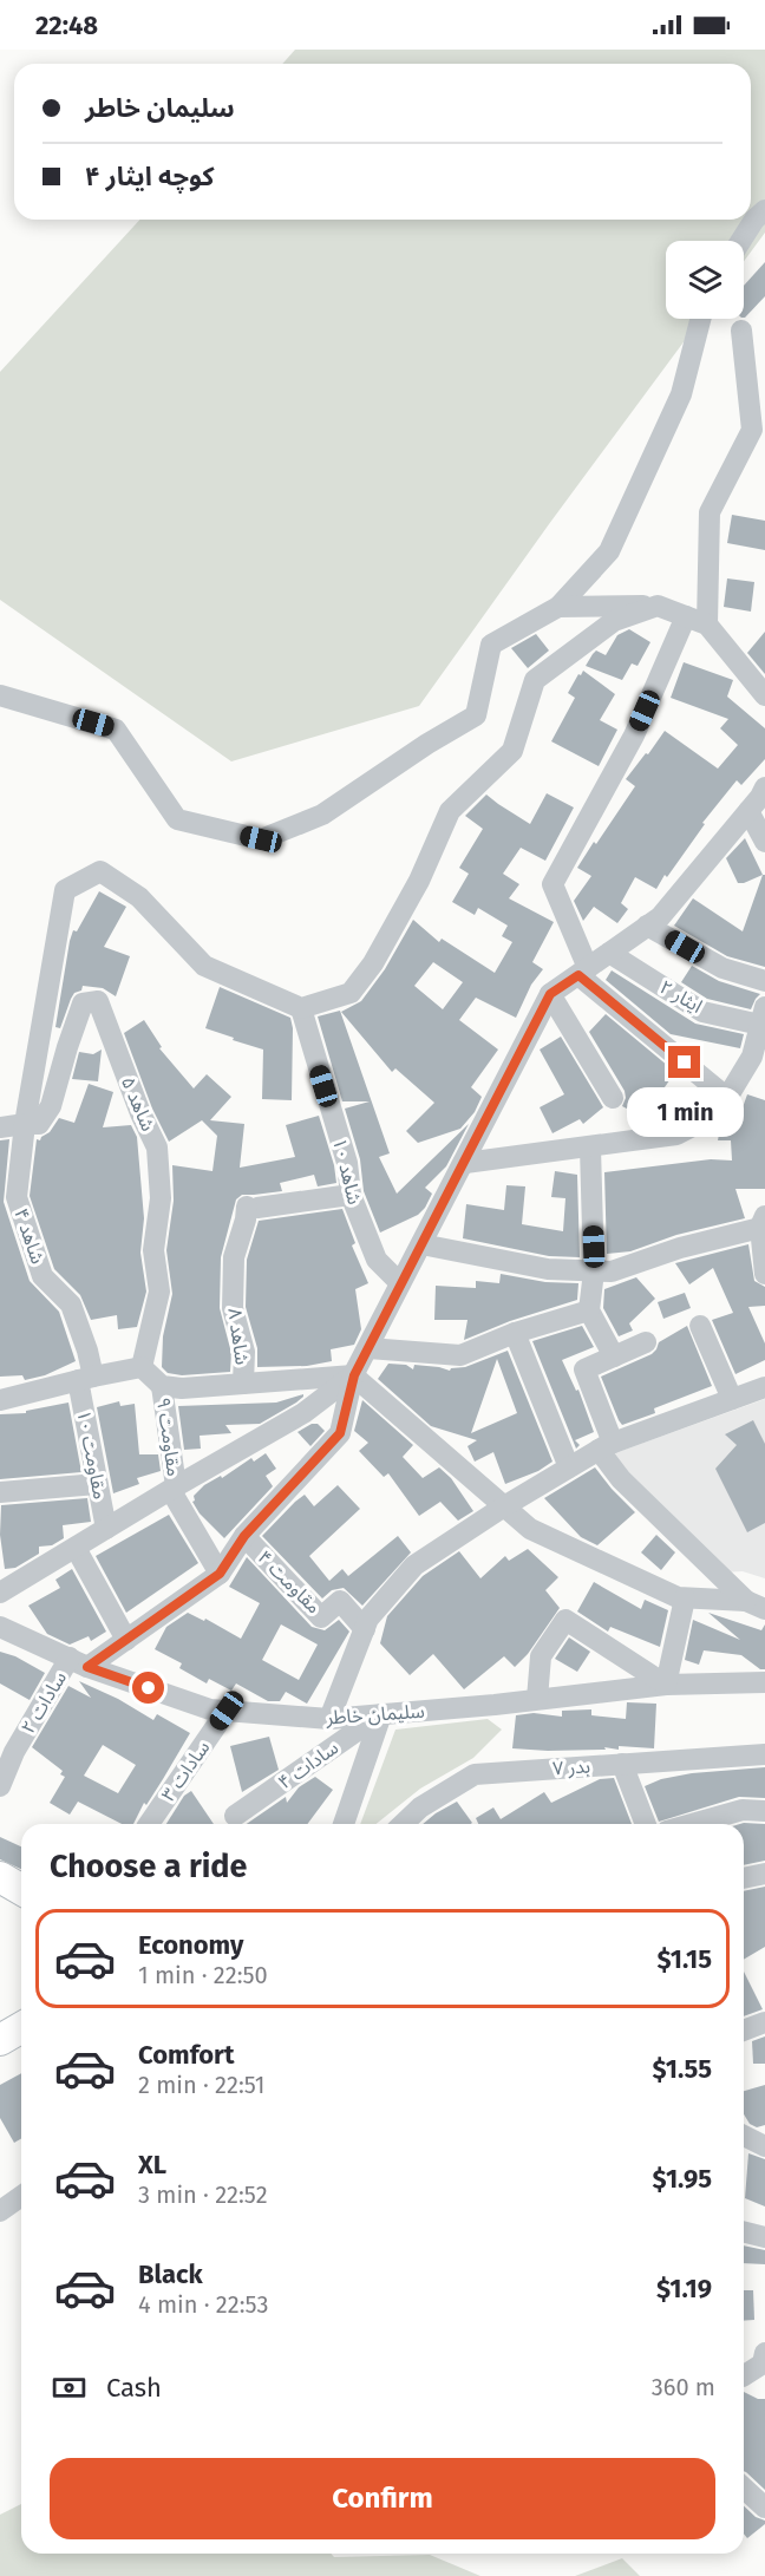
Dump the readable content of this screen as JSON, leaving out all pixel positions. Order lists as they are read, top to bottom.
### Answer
{
  "streets": {
    "street": [
      "ایثار ۲",
      "شاهد ۵",
      "شاهد ۱۰",
      "شاهد ۴",
      "شاهد ۸",
      "مقاومت ۹",
      "مقاومت ۱۰",
      "مقاومت ۴",
      "سادات ۲",
      "سلیمان خاطر",
      "سادات ۴",
      "بدر ۷",
      "سادات ۳"
    ]
  },
  "crossings": [
    ["شاهد ۵", "شاهد ۴"],
    ["شاهد ۱۰", "شاهد ۴"],
    ["شاهد ۱۰", "شاهد ۸"],
    ["شاهد ۴", "مقاومت ۱۰"],
    ["سادات ۲", "سلیمان خاطر"],
    ["سلیمان خاطر", "سادات ۴"],
    ["سلیمان خاطر", "سادات ۳"]
  ],
  "page": {
    "status": "22:48",
    "banner": ["سلیمان خاطر", "کوچه ایثار ۴"],
    "bubble": "1 min",
    "heading": "Choose a ride",
    "list": [
      {
        "name": "Economy",
        "note": "1 min · 22:50",
        "value": "$1.15"
      },
      {
        "name": "Comfort",
        "note": "2 min · 22:51",
        "value": "$1.55"
      },
      {
        "name": "XL",
        "note": "3 min · 22:52",
        "value": "$1.95"
      },
      {
        "name": "Black",
        "note": "4 min · 22:53",
        "value": "$1.19"
      }
    ],
    "pay": ["Cash", "360 m"],
    "buttons": "Confirm"
  }
}
